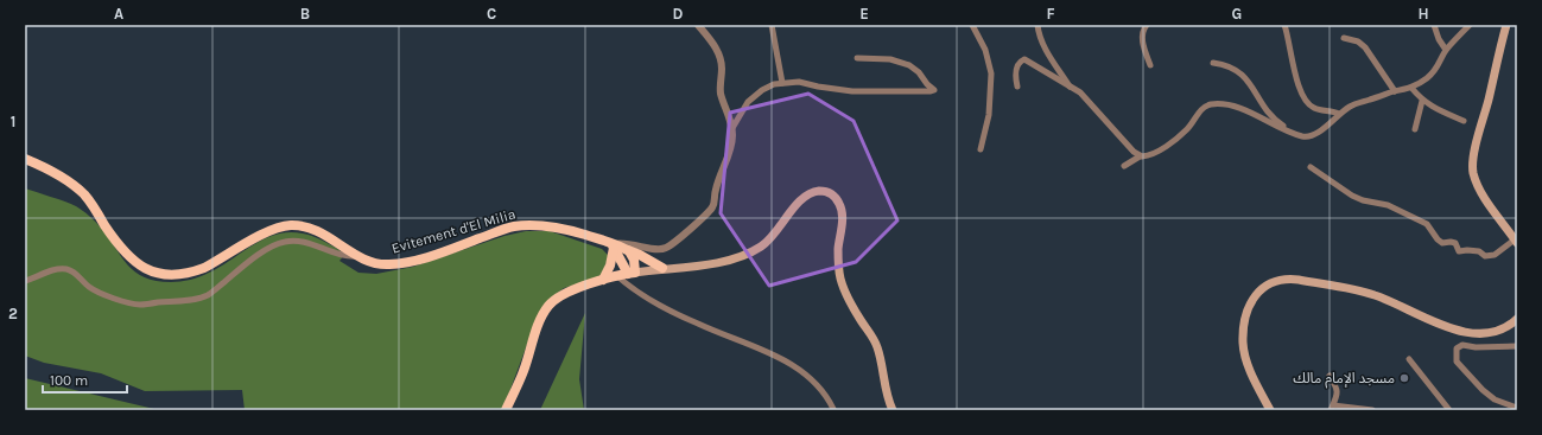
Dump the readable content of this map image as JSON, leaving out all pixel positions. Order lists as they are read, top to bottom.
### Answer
{
  "streets": {
    "main road": ["Evitement d'El Milia"]
  },
  "places": ["مسجد الإمام مالك"],
  "scale_bar": "100 m",
  "grid": {
    "columns": [
      "A",
      "B",
      "C",
      "D",
      "E",
      "F",
      "G",
      "H"
    ],
    "rows": ["1", "2"]
  }
}
